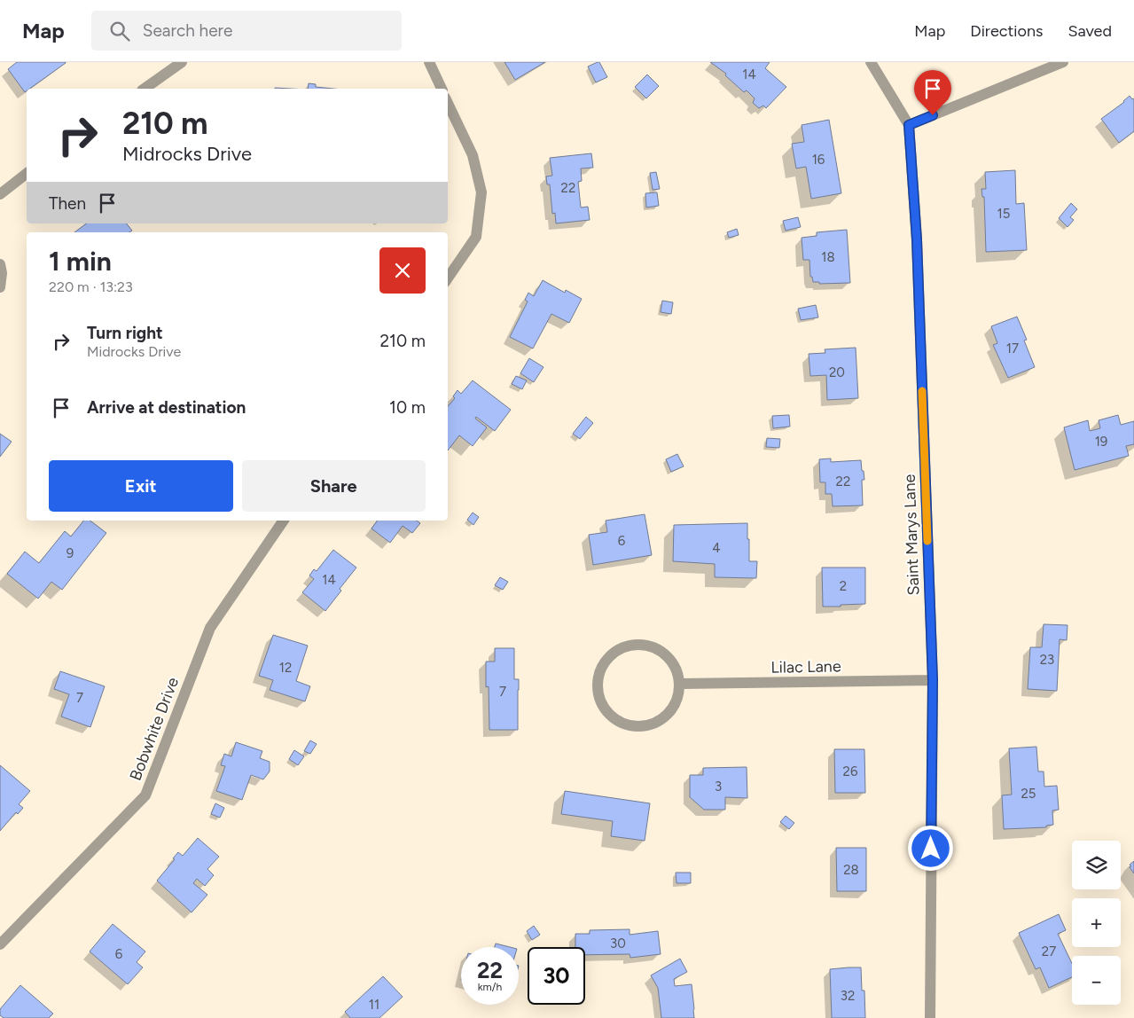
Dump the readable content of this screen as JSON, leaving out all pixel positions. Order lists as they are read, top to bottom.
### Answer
{
  "streets": {
    "street": ["Saint Marys Lane", "Lilac Lane", "Bobwhite Drive"]
  },
  "crossings": [
    ["Saint Marys Lane", "Lilac Lane"]
  ],
  "house_numbers": [
    "14",
    "16",
    "22",
    "15",
    "18",
    "17",
    "20",
    "19",
    "22",
    "6",
    "4",
    "9",
    "14",
    "2",
    "23",
    "12",
    "7",
    "7",
    "26",
    "3",
    "25",
    "28",
    "30",
    "27",
    "6",
    "32",
    "11"
  ],
  "page": {
    "header": "Map",
    "search": "Search here",
    "nav": ["Map", "Directions", "Saved"],
    "turn": ["210 m", "Midrocks Drive"],
    "then": "Then",
    "heading": ["1 min", "220 m · 13:23"],
    "list": [
      {
        "name": "Turn right",
        "note": "Midrocks Drive",
        "value": "210 m"
      },
      {
        "name": "Arrive at destination",
        "value": "10 m"
      }
    ],
    "buttons": ["Exit", "Share"],
    "map_buttons": ["+", "−"],
    "speed": "22 km/h",
    "limit": "30"
  }
}
